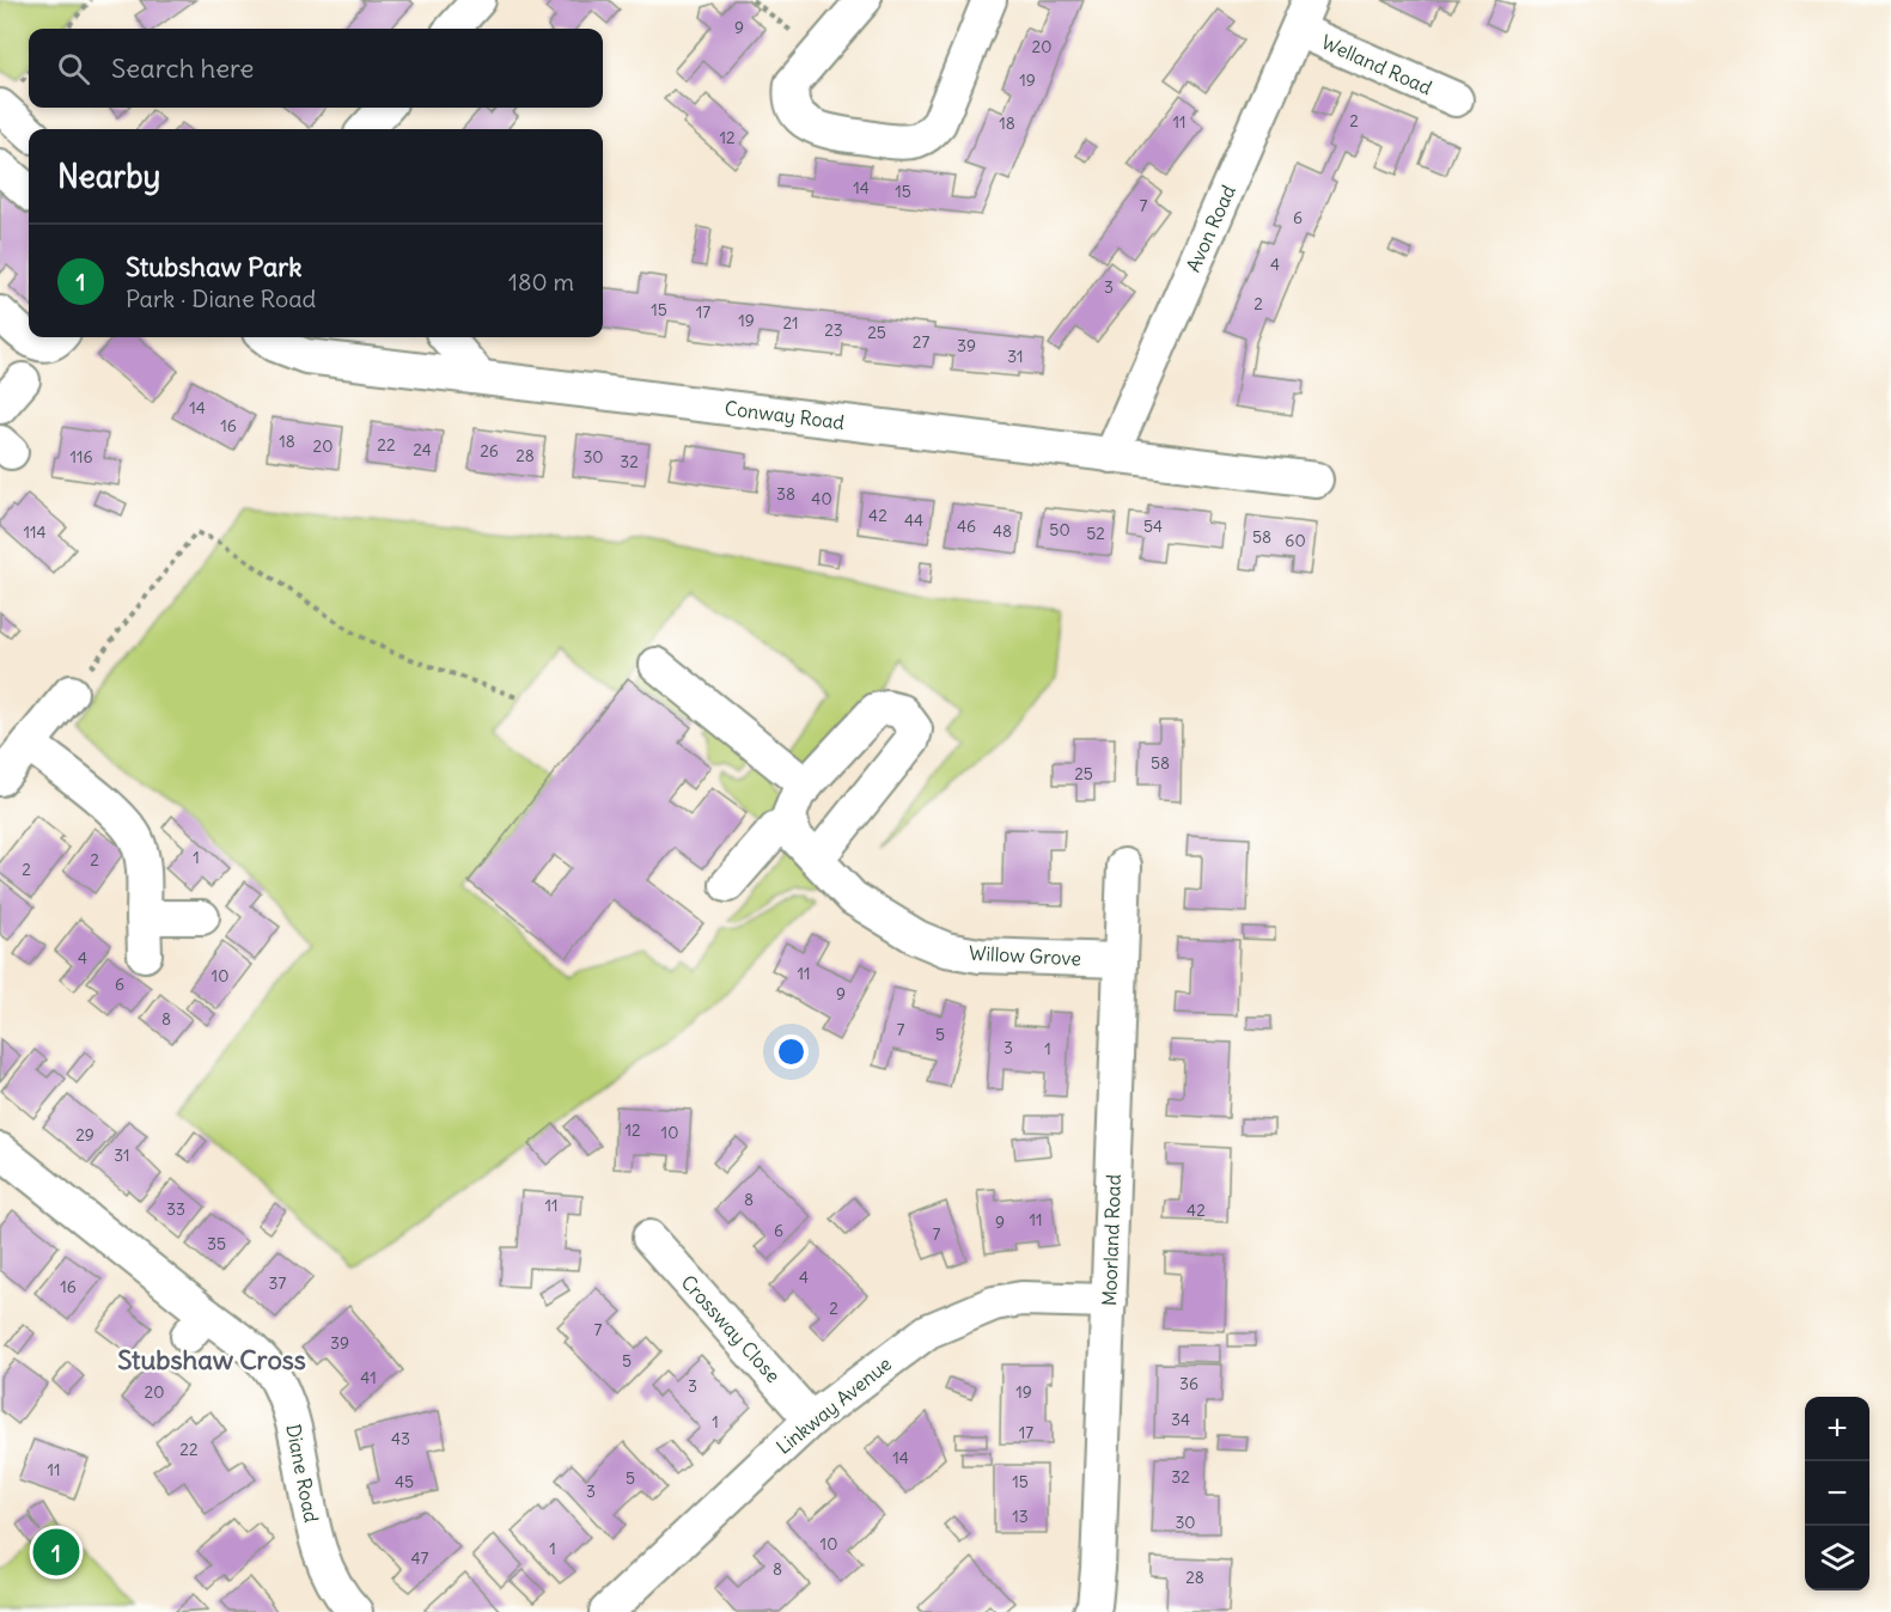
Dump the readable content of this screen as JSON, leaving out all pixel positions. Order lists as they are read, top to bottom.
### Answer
{
  "streets": {
    "street": [
      "Welland Road",
      "Avon Road",
      "Conway Road",
      "Willow Grove",
      "Moorland Road",
      "Crossway Close",
      "Linkway Avenue",
      "Diane Road"
    ]
  },
  "crossings": [
    ["Welland Road", "Avon Road"],
    ["Avon Road", "Conway Road"],
    ["Willow Grove", "Moorland Road"],
    ["Moorland Road", "Linkway Avenue"],
    ["Crossway Close", "Linkway Avenue"]
  ],
  "districts": ["Stubshaw Cross"],
  "house_numbers": [
    "9",
    "20",
    "19",
    "2",
    "11",
    "18",
    "12",
    "14",
    "15",
    "7",
    "6",
    "4",
    "3",
    "2",
    "15",
    "17",
    "19",
    "21",
    "23",
    "25",
    "27",
    "39",
    "31",
    "14",
    "16",
    "18",
    "22",
    "20",
    "24",
    "26",
    "28",
    "116",
    "30",
    "32",
    "38",
    "40",
    "42",
    "44",
    "46",
    "54",
    "50",
    "48",
    "114",
    "52",
    "58",
    "60",
    "58",
    "25",
    "1",
    "2",
    "2",
    "4",
    "11",
    "10",
    "6",
    "9",
    "8",
    "7",
    "5",
    "3",
    "1",
    "12",
    "10",
    "29",
    "31",
    "8",
    "11",
    "33",
    "42",
    "11",
    "9",
    "6",
    "7",
    "35",
    "4",
    "37",
    "16",
    "2",
    "7",
    "39",
    "5",
    "41",
    "36",
    "3",
    "20",
    "19",
    "34",
    "1",
    "17",
    "43",
    "22",
    "14",
    "11",
    "32",
    "5",
    "45",
    "15",
    "3",
    "13",
    "30",
    "10",
    "1",
    "47",
    "8",
    "28"
  ],
  "page": {
    "search": "Search here",
    "heading": "Nearby",
    "list": [
      {
        "mark": "1",
        "name": "Stubshaw Park",
        "note": "Park · Diane Road",
        "value": "180 m"
      }
    ],
    "map_buttons": ["+", "−"],
    "pins": "1"
  }
}
